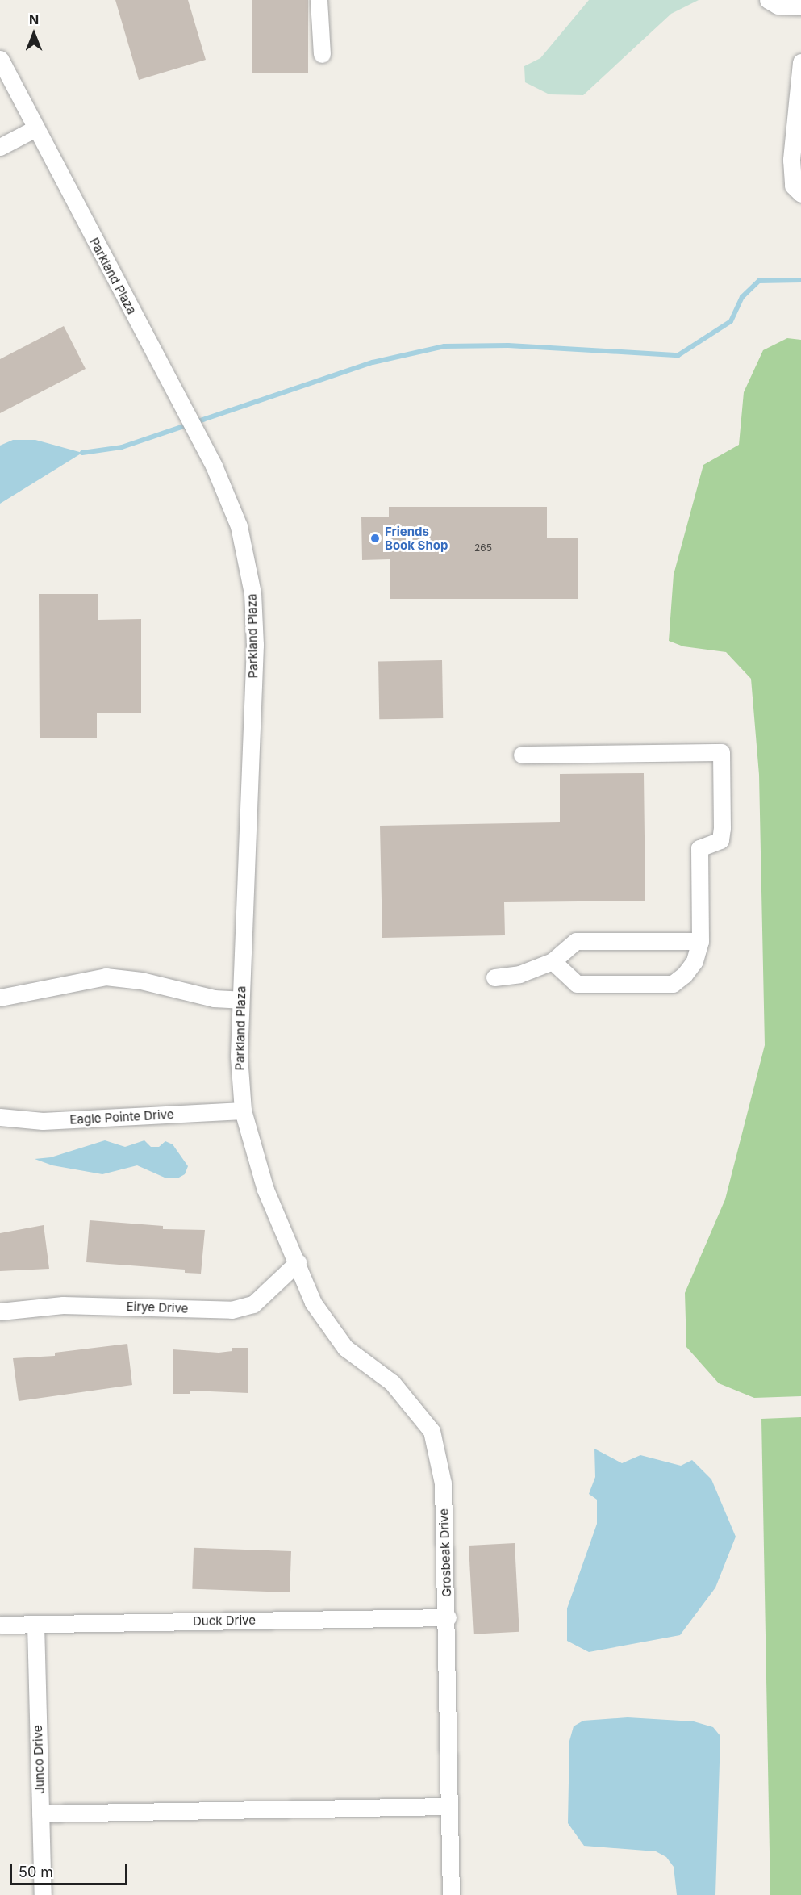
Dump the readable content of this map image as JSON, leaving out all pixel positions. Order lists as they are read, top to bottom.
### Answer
{
  "streets": {
    "street": [
      "Parkland Plaza",
      "Eagle Pointe Drive",
      "Eirye Drive",
      "Grosbeak Drive",
      "Duck Drive",
      "Junco Drive"
    ]
  },
  "crossings": [
    ["Parkland Plaza", "Eagle Pointe Drive"],
    ["Parkland Plaza", "Eirye Drive"],
    ["Parkland Plaza", "Grosbeak Drive"],
    ["Eirye Drive", "Grosbeak Drive"],
    ["Grosbeak Drive", "Duck Drive"],
    ["Duck Drive", "Junco Drive"]
  ],
  "places": ["Friends Book Shop"],
  "house_numbers": ["265"],
  "scale_bar": "50 m",
  "north": "top"
}
